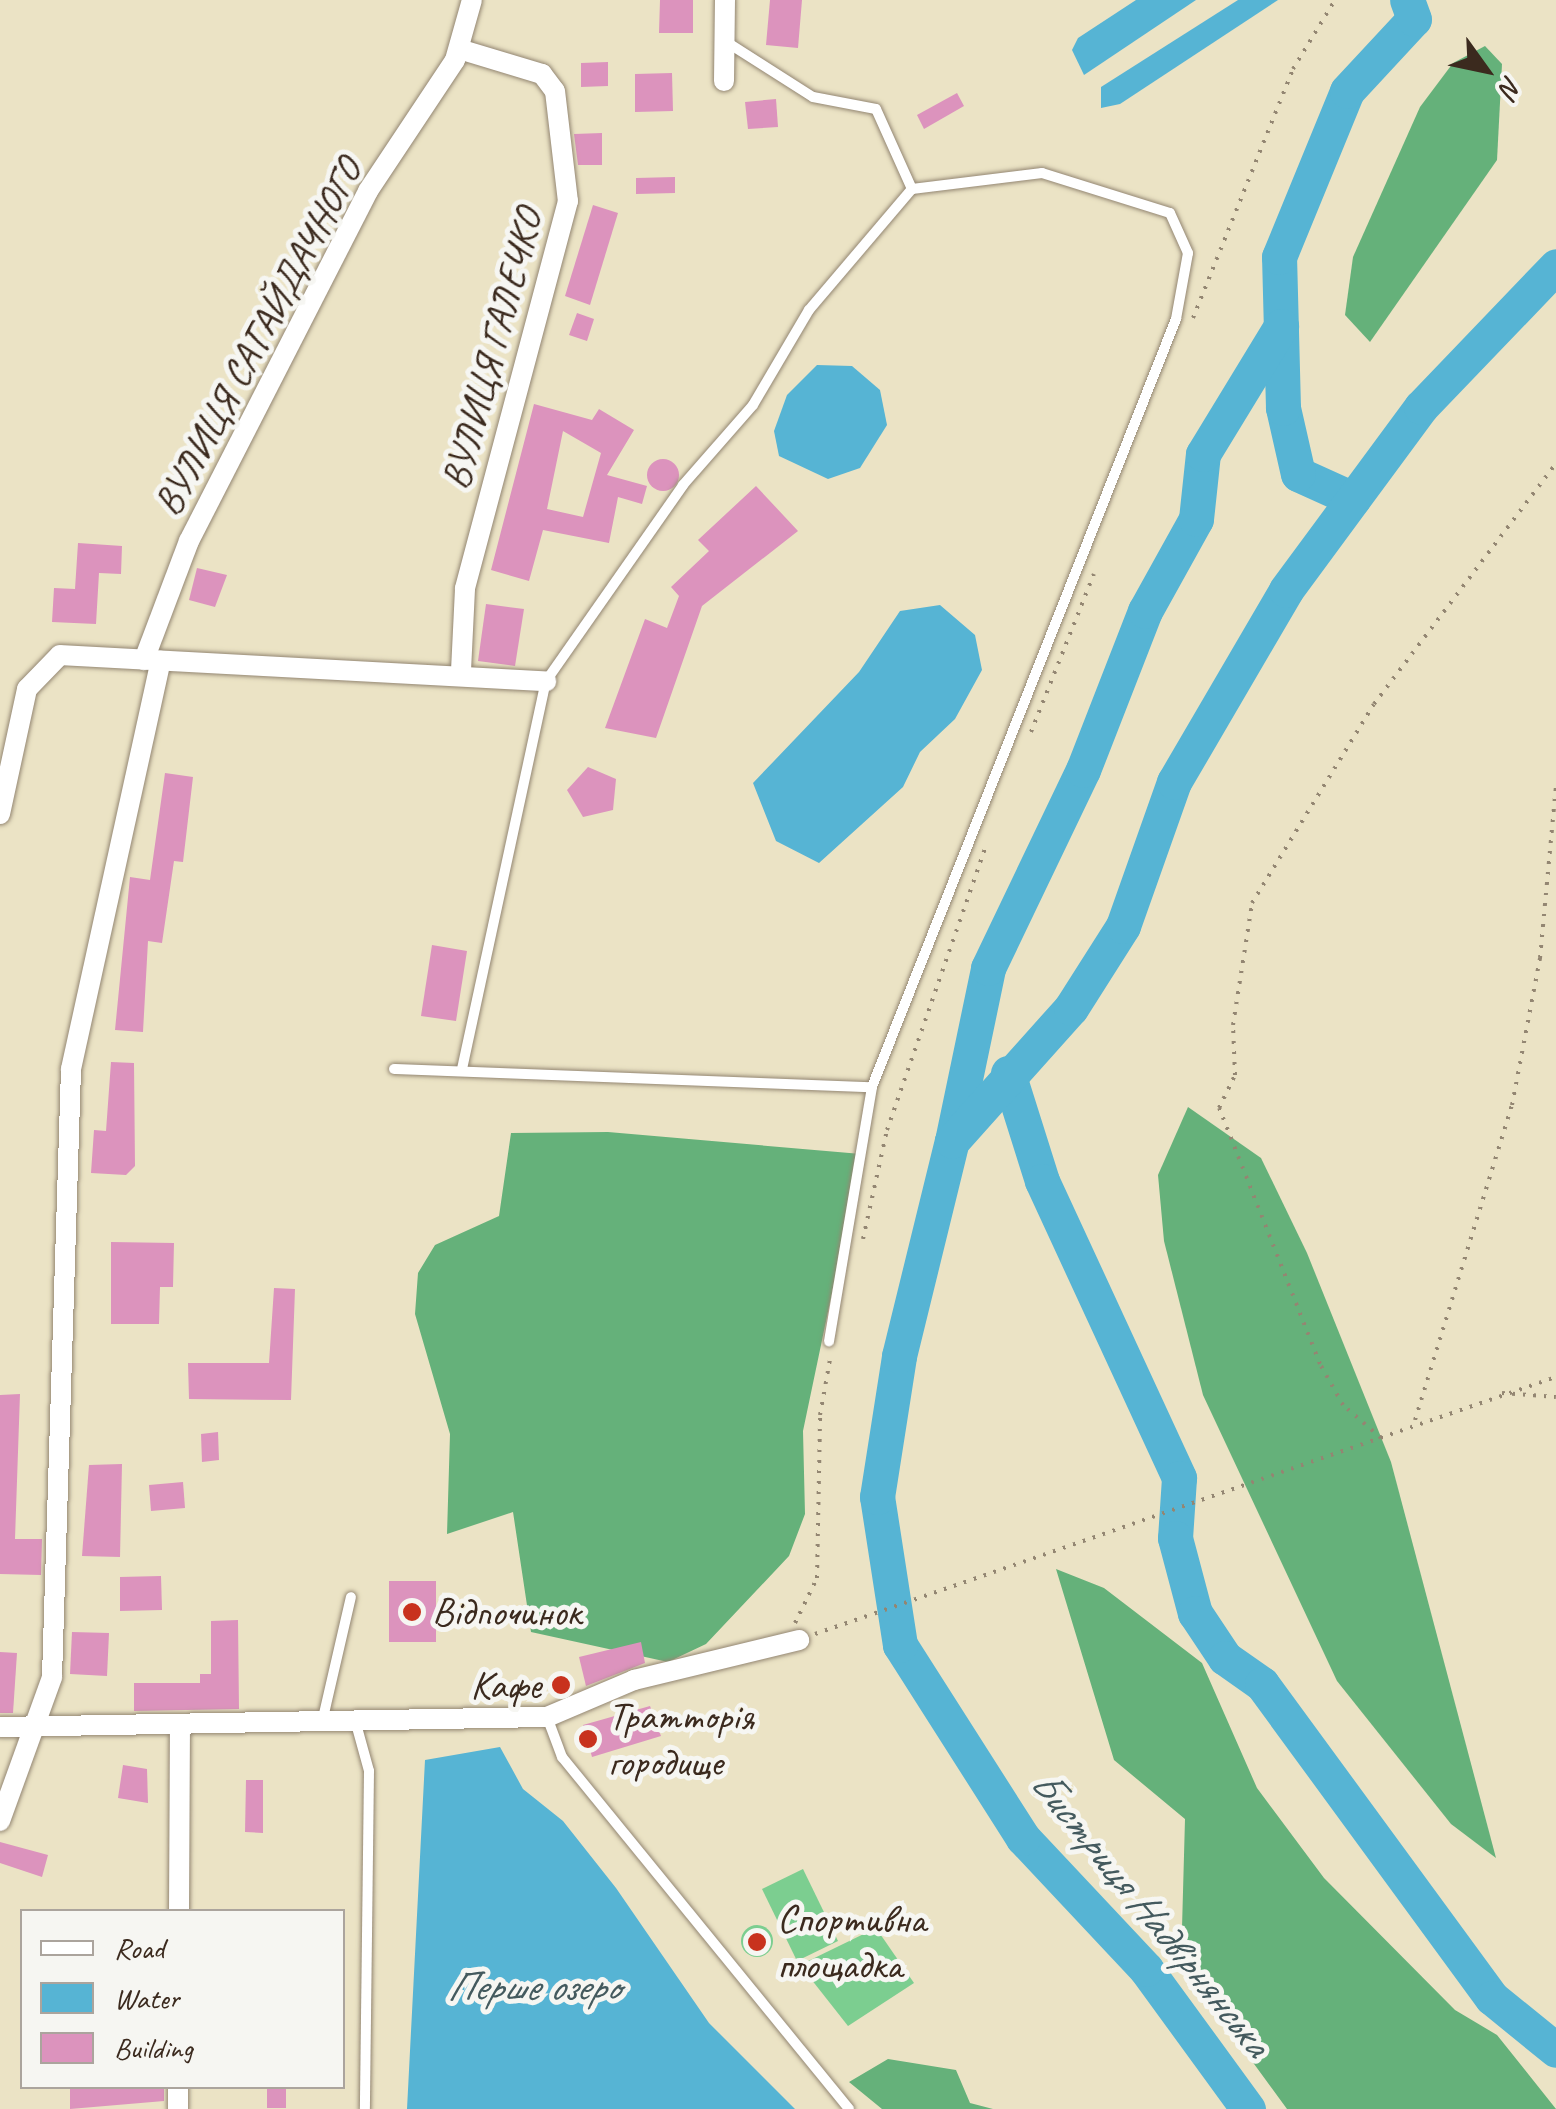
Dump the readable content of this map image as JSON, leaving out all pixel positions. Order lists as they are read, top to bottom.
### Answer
{
  "streets": {
    "street": ["ВУЛИЦЯ САГАЙДАЧНОГО", "ВУЛИЦЯ ГАЛЕЧКО"]
  },
  "crossings": [
    ["ВУЛИЦЯ САГАЙДАЧНОГО", "ВУЛИЦЯ ГАЛЕЧКО"]
  ],
  "water": ["Бистриця Надвірнянська", "Перше озеро"],
  "places": [
    "Відпочинок",
    "Кафе",
    "Тратторія городище",
    "Спортивна площадка"
  ],
  "legend": ["Road", "Water", "Building"],
  "north": "bottom right"
}
